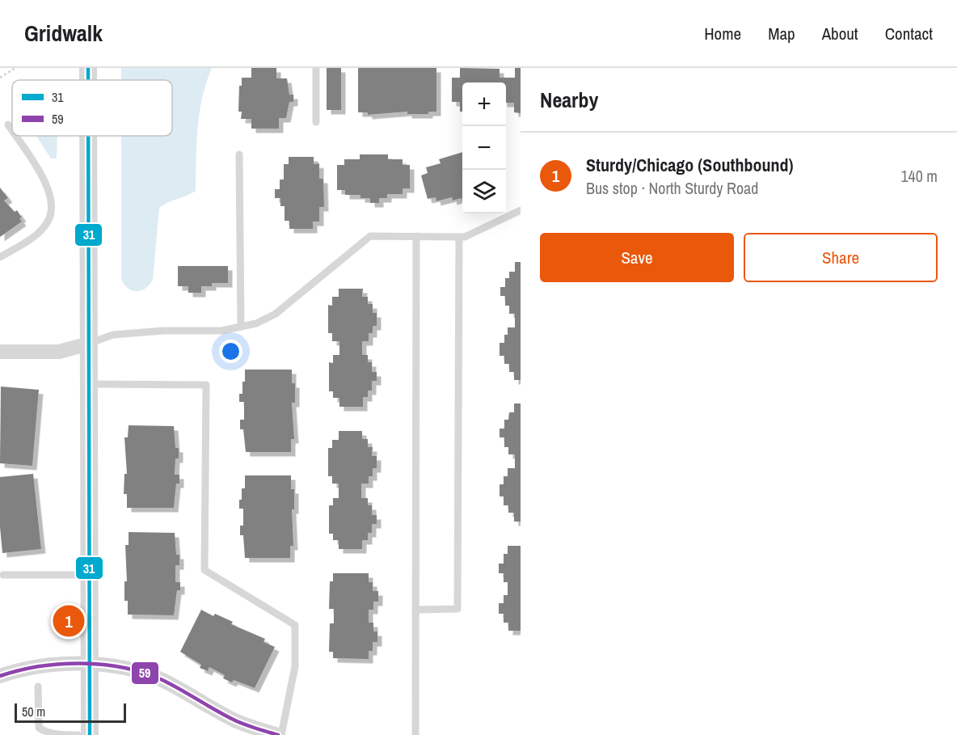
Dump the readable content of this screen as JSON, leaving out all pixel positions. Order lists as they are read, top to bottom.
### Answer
{
  "lines": ["transit line 31", "transit line 59"],
  "legend": ["31", "59"],
  "scale_bar": "50 m",
  "page": {
    "header": "Gridwalk",
    "nav": [
      "Home",
      "Map",
      "About",
      "Contact"
    ],
    "heading": "Nearby",
    "map_buttons": ["+", "−"],
    "list": [
      {
        "mark": "1",
        "name": "Sturdy/Chicago (Southbound)",
        "note": "Bus stop · North Sturdy Road",
        "value": "140 m"
      }
    ],
    "buttons": ["Save", "Share"],
    "pins": "1",
    "scale": "50 m"
  }
}
